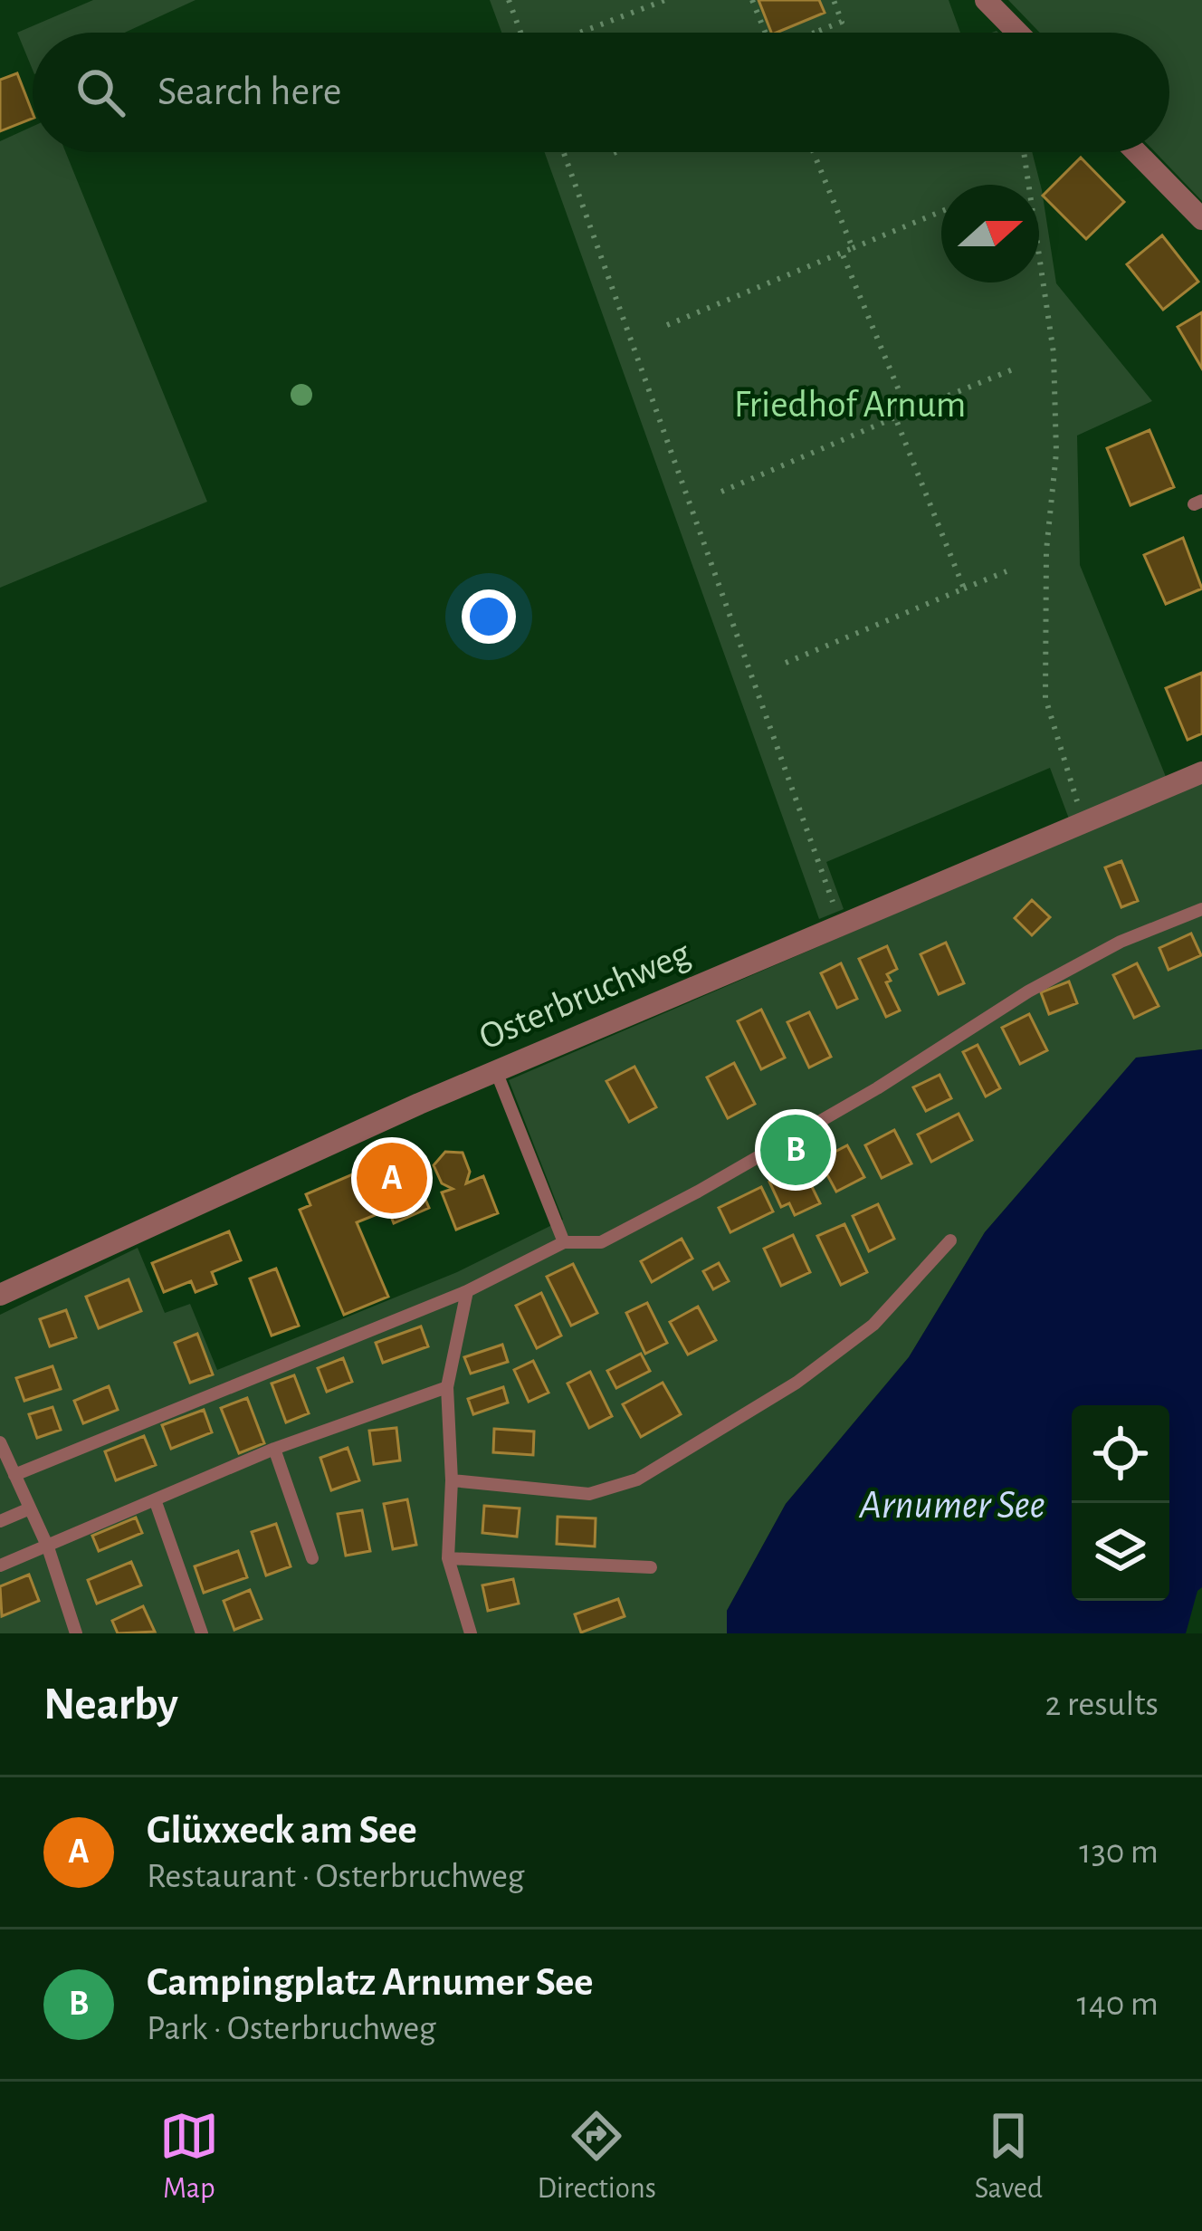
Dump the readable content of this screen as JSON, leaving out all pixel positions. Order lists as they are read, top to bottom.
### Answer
{
  "streets": {
    "street": ["Osterbruchweg"]
  },
  "water": ["Arnumer See"],
  "parks": ["Friedhof Arnum"],
  "north": "right",
  "page": {
    "search": "Search here",
    "pins": ["B", "A"],
    "heading": ["Nearby", "2 results"],
    "list": [
      {
        "mark": "A",
        "name": "Glüxxeck am See",
        "note": "Restaurant · Osterbruchweg",
        "value": "130 m"
      },
      {
        "mark": "B",
        "name": "Campingplatz Arnumer See",
        "note": "Park · Osterbruchweg",
        "value": "140 m"
      }
    ],
    "nav": ["Map", "Directions", "Saved"]
  }
}
